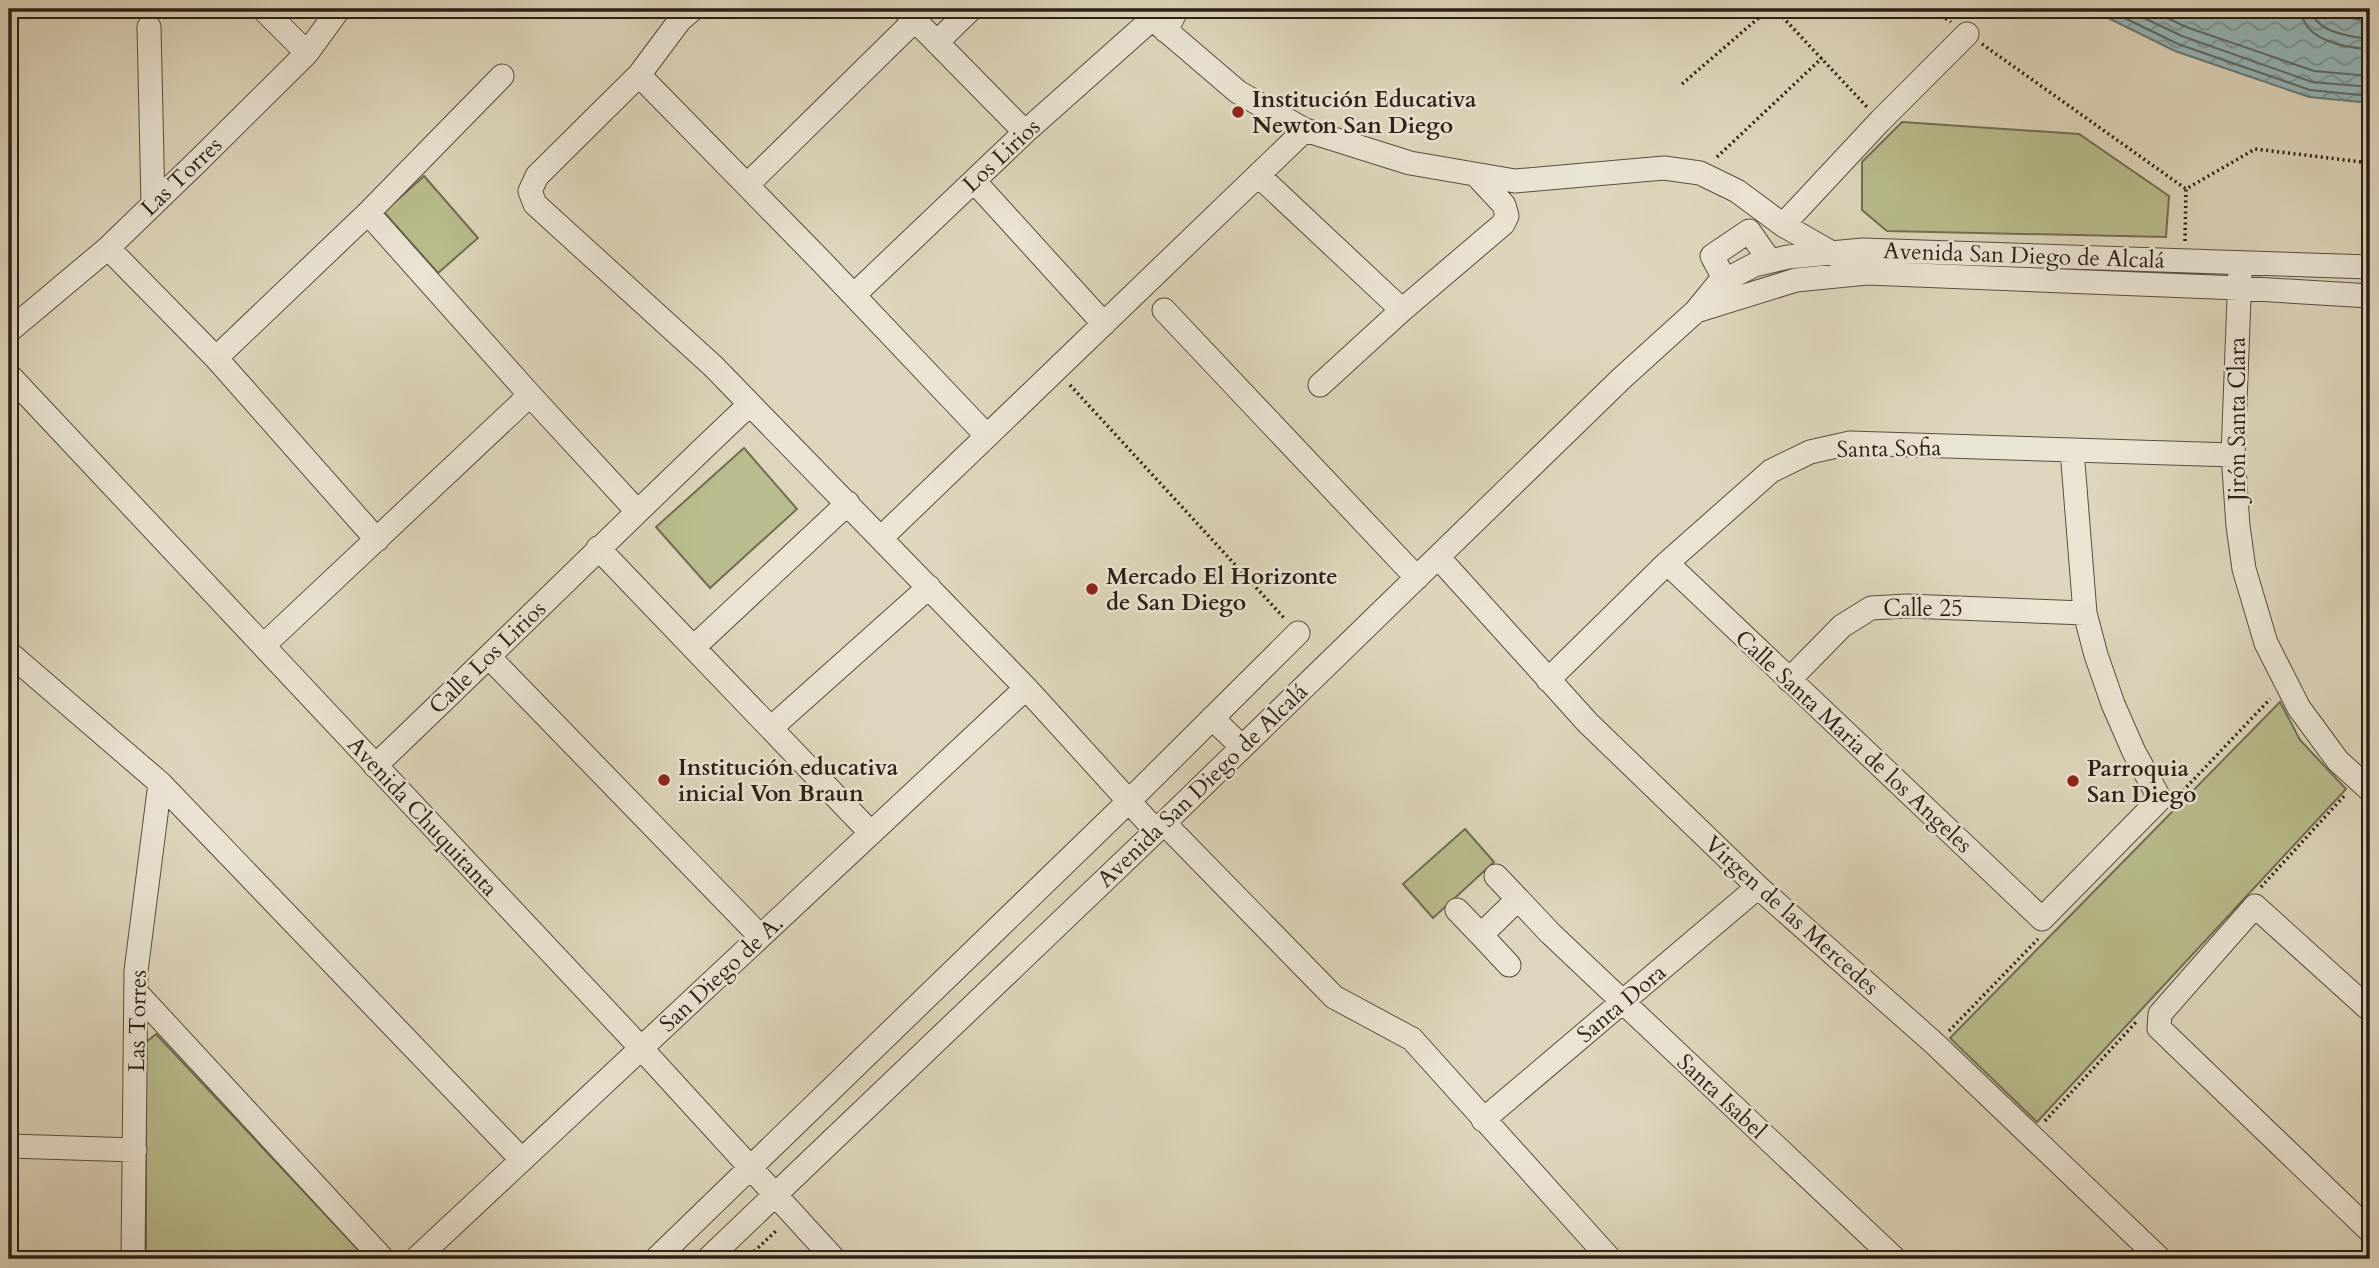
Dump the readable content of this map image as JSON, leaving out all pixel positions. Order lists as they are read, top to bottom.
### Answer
{
  "streets": {
    "street": [
      "Los Lirios",
      "Las Torres",
      "Avenida San Diego de Alcalá",
      "Jirón Santa Clara",
      "Santa Sofia",
      "Calle 25",
      "Calle Los Lirios",
      "Calle Santa Maria de los Angeles",
      "Avenida Chuquitanta",
      "Virgen de las Mercedes",
      "San Diego de A.",
      "Santa Dora",
      "Santa Isabel"
    ]
  },
  "crossings": [
    ["Avenida San Diego de Alcalá", "Jirón Santa Clara"],
    ["Avenida San Diego de Alcalá", "Avenida Chuquitanta"],
    ["Avenida San Diego de Alcalá", "Virgen de las Mercedes"],
    ["Jirón Santa Clara", "Santa Sofia"],
    ["Santa Sofia", "Calle Santa Maria de los Angeles"],
    ["Santa Sofia", "Virgen de las Mercedes"],
    ["Calle 25", "Calle Santa Maria de los Angeles"],
    ["Calle Los Lirios", "Avenida Chuquitanta"],
    ["Avenida Chuquitanta", "San Diego de A."],
    ["Virgen de las Mercedes", "Santa Dora"],
    ["Santa Dora", "Santa Isabel"]
  ],
  "places": [
    "Institución Educativa Newton San Diego",
    "Mercado El Horizonte de San Diego",
    "Institución educativa inicial Von Braun",
    "Parroquia San Diego"
  ]
}
